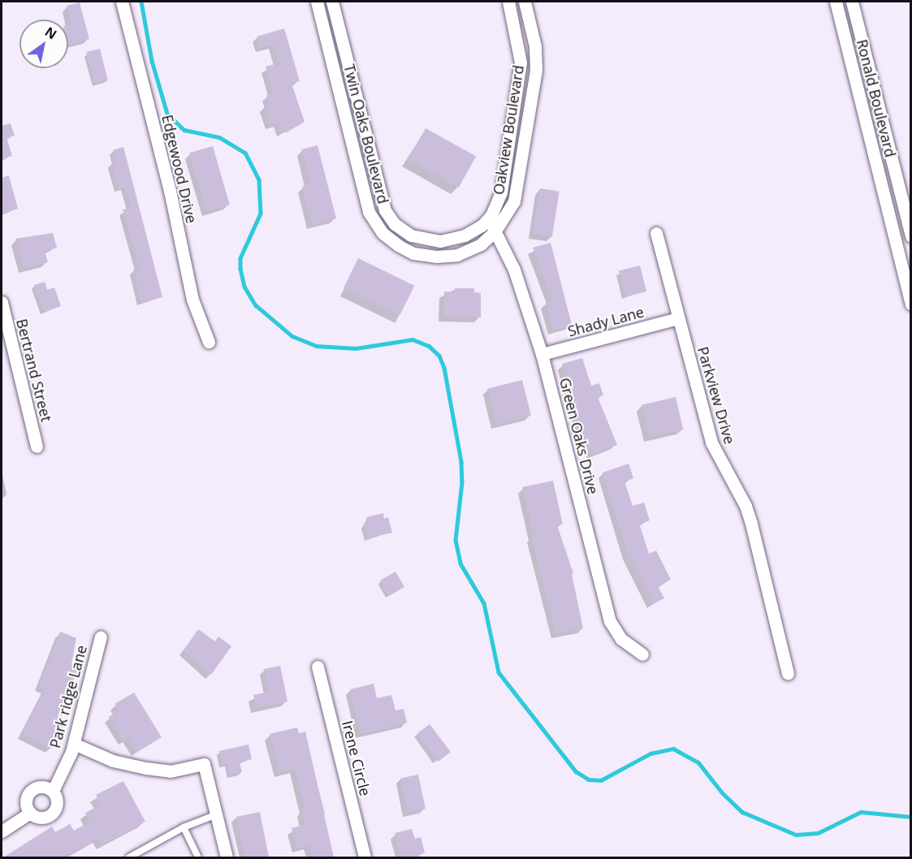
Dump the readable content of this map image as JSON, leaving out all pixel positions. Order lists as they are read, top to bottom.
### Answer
{
  "streets": {
    "street": [
      "Ronald Boulevard",
      "Oakview Boulevard",
      "Twin Oaks Boulevard",
      "Edgewood Drive",
      "Shady Lane",
      "Bertrand Street",
      "Parkview Drive",
      "Green Oaks Drive",
      "Park ridge Lane",
      "Irene Circle"
    ]
  },
  "crossings": [
    ["Oakview Boulevard", "Twin Oaks Boulevard"],
    ["Oakview Boulevard", "Green Oaks Drive"],
    ["Twin Oaks Boulevard", "Green Oaks Drive"],
    ["Shady Lane", "Parkview Drive"],
    ["Shady Lane", "Green Oaks Drive"]
  ],
  "north": "top right"
}
